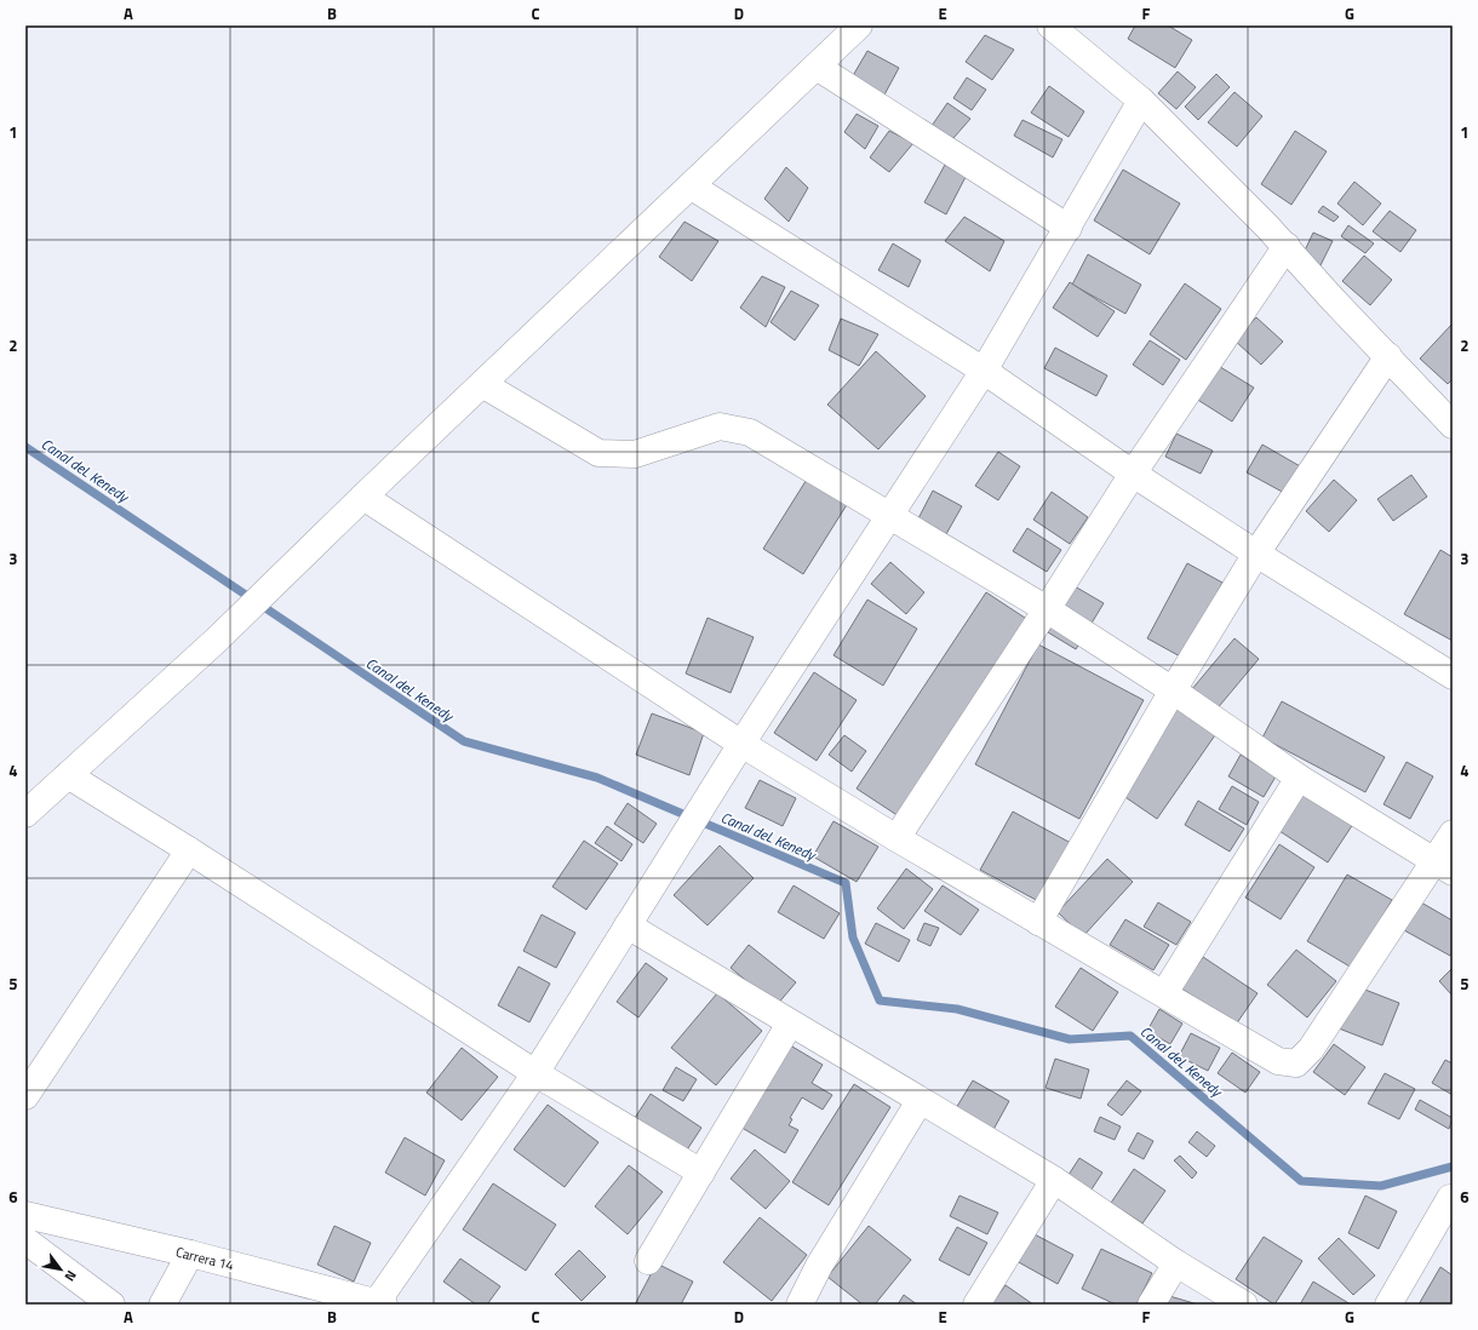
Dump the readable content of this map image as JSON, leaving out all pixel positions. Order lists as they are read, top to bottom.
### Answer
{
  "streets": {
    "street": ["Carrera 14"]
  },
  "water": ["Canal deL Kenedy"],
  "north": "bottom right",
  "grid": {
    "columns": [
      "A",
      "B",
      "C",
      "D",
      "E",
      "F",
      "G"
    ],
    "rows": [
      "1",
      "2",
      "3",
      "4",
      "5",
      "6"
    ]
  }
}
